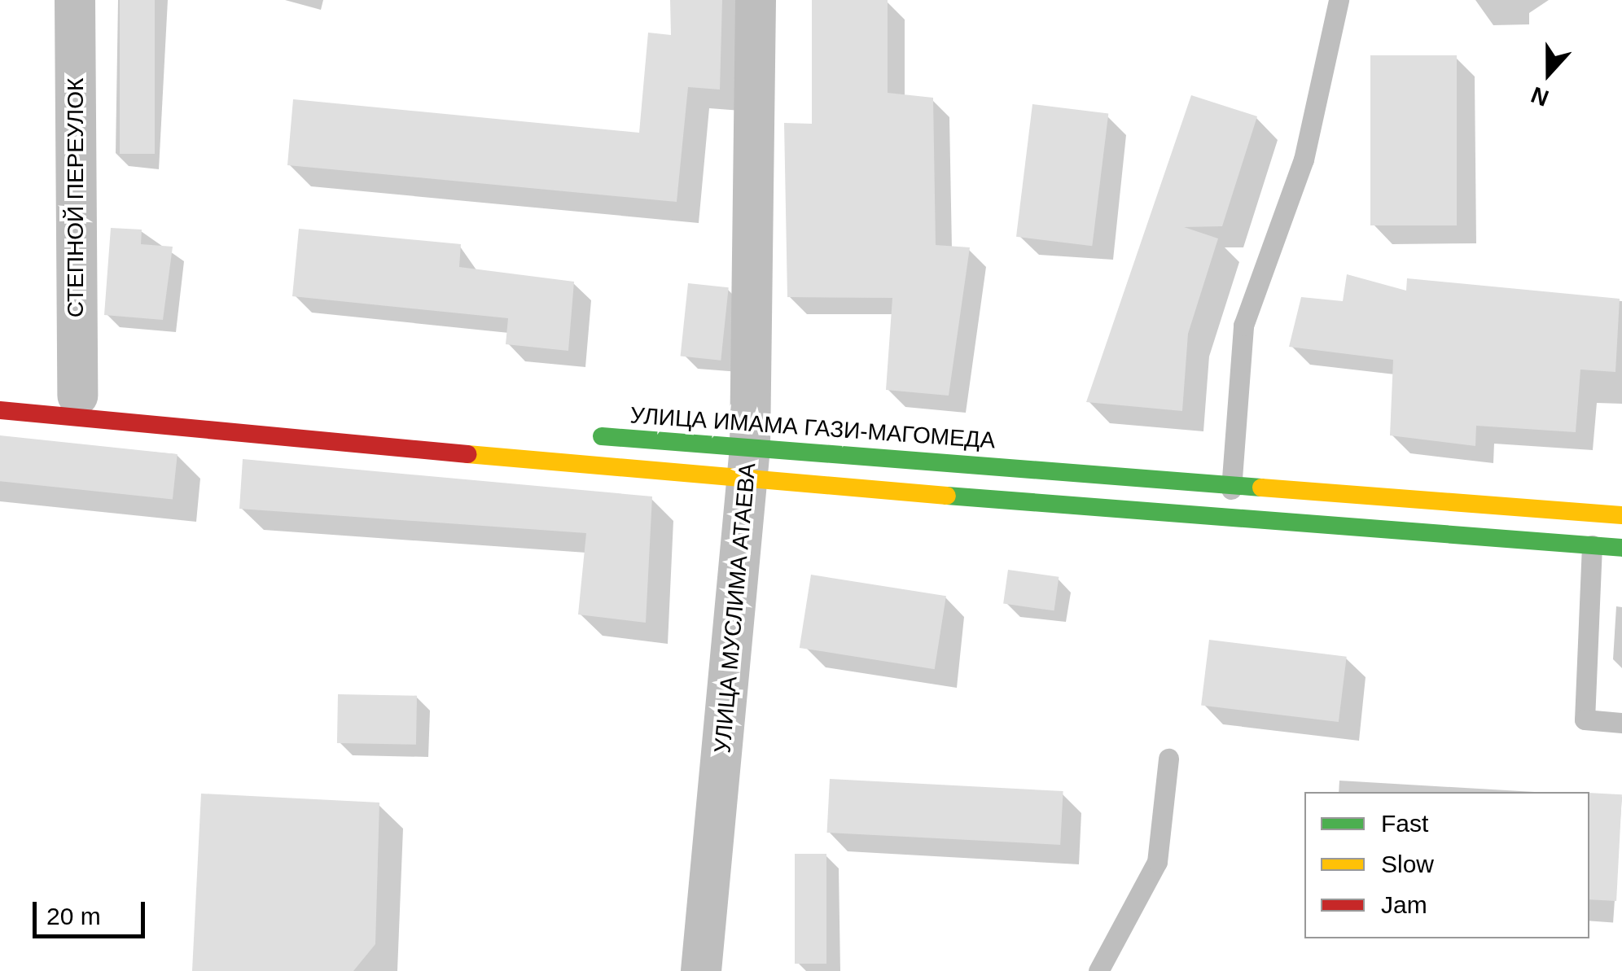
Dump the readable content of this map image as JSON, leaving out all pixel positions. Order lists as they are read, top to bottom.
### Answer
{
  "streets": {
    "main road": ["УЛИЦА ИМАМА ГАЗИ-МАГОМЕДА"],
    "street": ["СТЕПНОЙ ПЕРЕУЛОК", "УЛИЦА МУСЛИМА АТАЕВА"]
  },
  "crossings": [
    ["УЛИЦА ИМАМА ГАЗИ-МАГОМЕДА", "УЛИЦА МУСЛИМА АТАЕВА"]
  ],
  "legend": ["Fast", "Slow", "Jam"],
  "scale_bar": "20 m",
  "north": "bottom"
}
